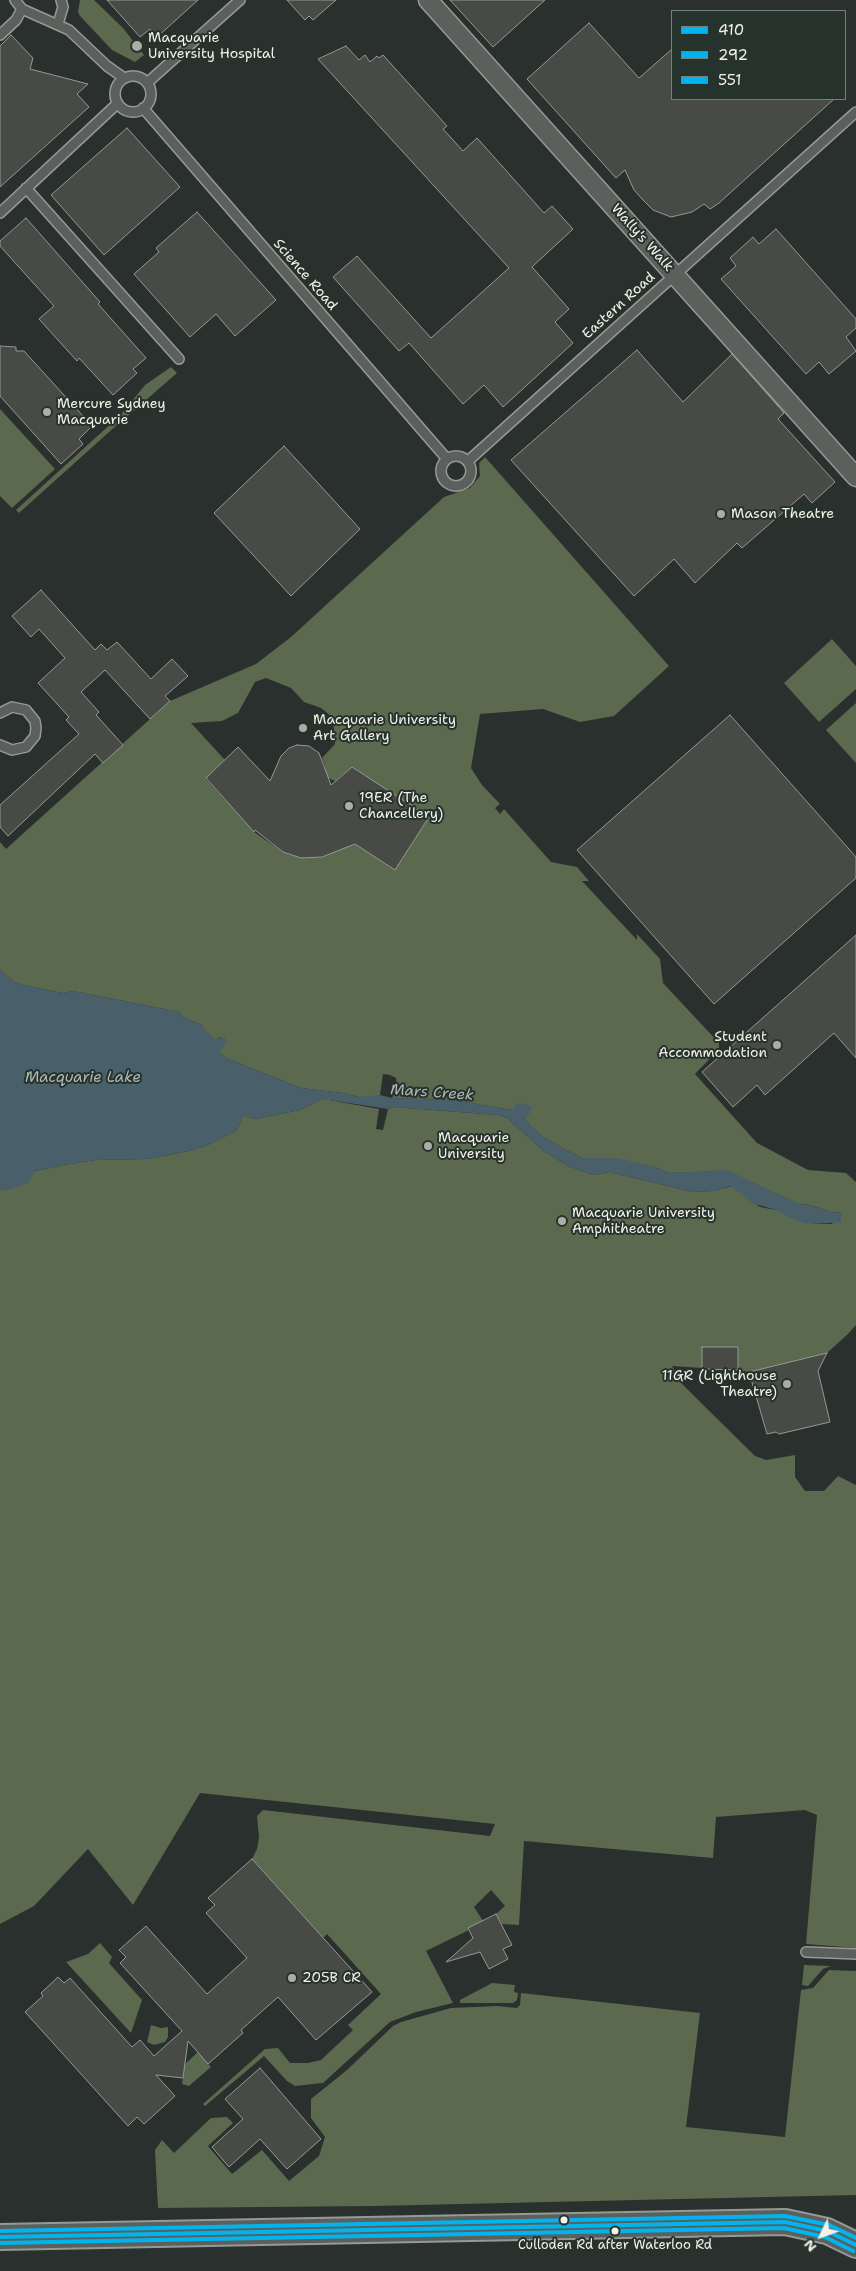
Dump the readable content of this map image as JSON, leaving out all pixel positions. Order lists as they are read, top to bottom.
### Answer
{
  "streets": {
    "street": ["Wally's Walk"],
    "lane": ["Science Road", "Eastern Road"]
  },
  "crossings": [
    ["Wally's Walk", "Eastern Road"],
    ["Science Road", "Eastern Road"]
  ],
  "water": ["Macquarie Lake", "Mars Creek"],
  "places": [
    "Macquarie University Hospital",
    "Mercure Sydney Macquarie",
    "Mason Theatre",
    "Macquarie University Art Gallery",
    "19ER (The Chancellery)",
    "Student Accommodation",
    "Macquarie University",
    "Macquarie University Amphitheatre",
    "11GR (Lighthouse Theatre)",
    "205B CR",
    "Culloden Rd after Waterloo Rd"
  ],
  "lines": ["transit line 551", "transit line 410", "transit line 292"],
  "legend": ["410", "292", "551"],
  "north": "bottom left"
}
